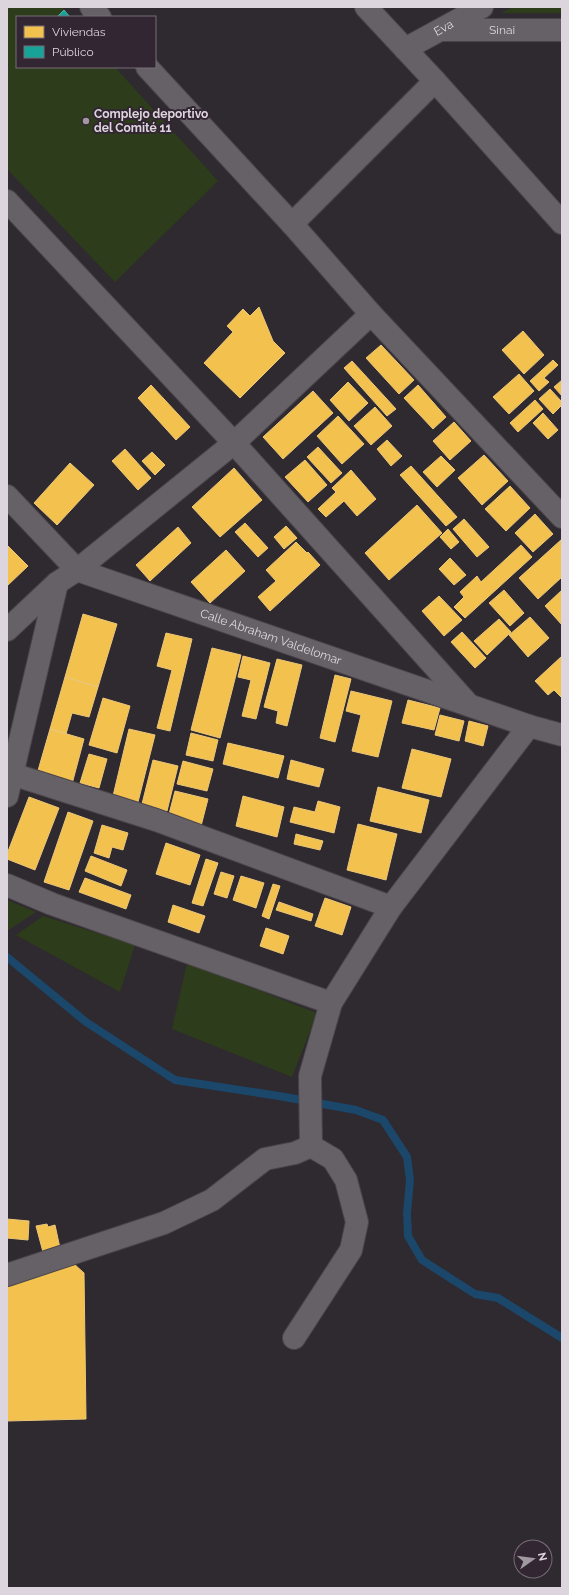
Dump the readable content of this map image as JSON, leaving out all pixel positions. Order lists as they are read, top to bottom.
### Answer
{
  "streets": {
    "street": ["Eva", "Sinai", "Calle Abraham Valdelomar"]
  },
  "crossings": [
    ["Eva", "Sinai"]
  ],
  "places": ["Complejo deportivo del Comité 11"],
  "legend": ["Viviendas", "Público"],
  "north": "right"
}
